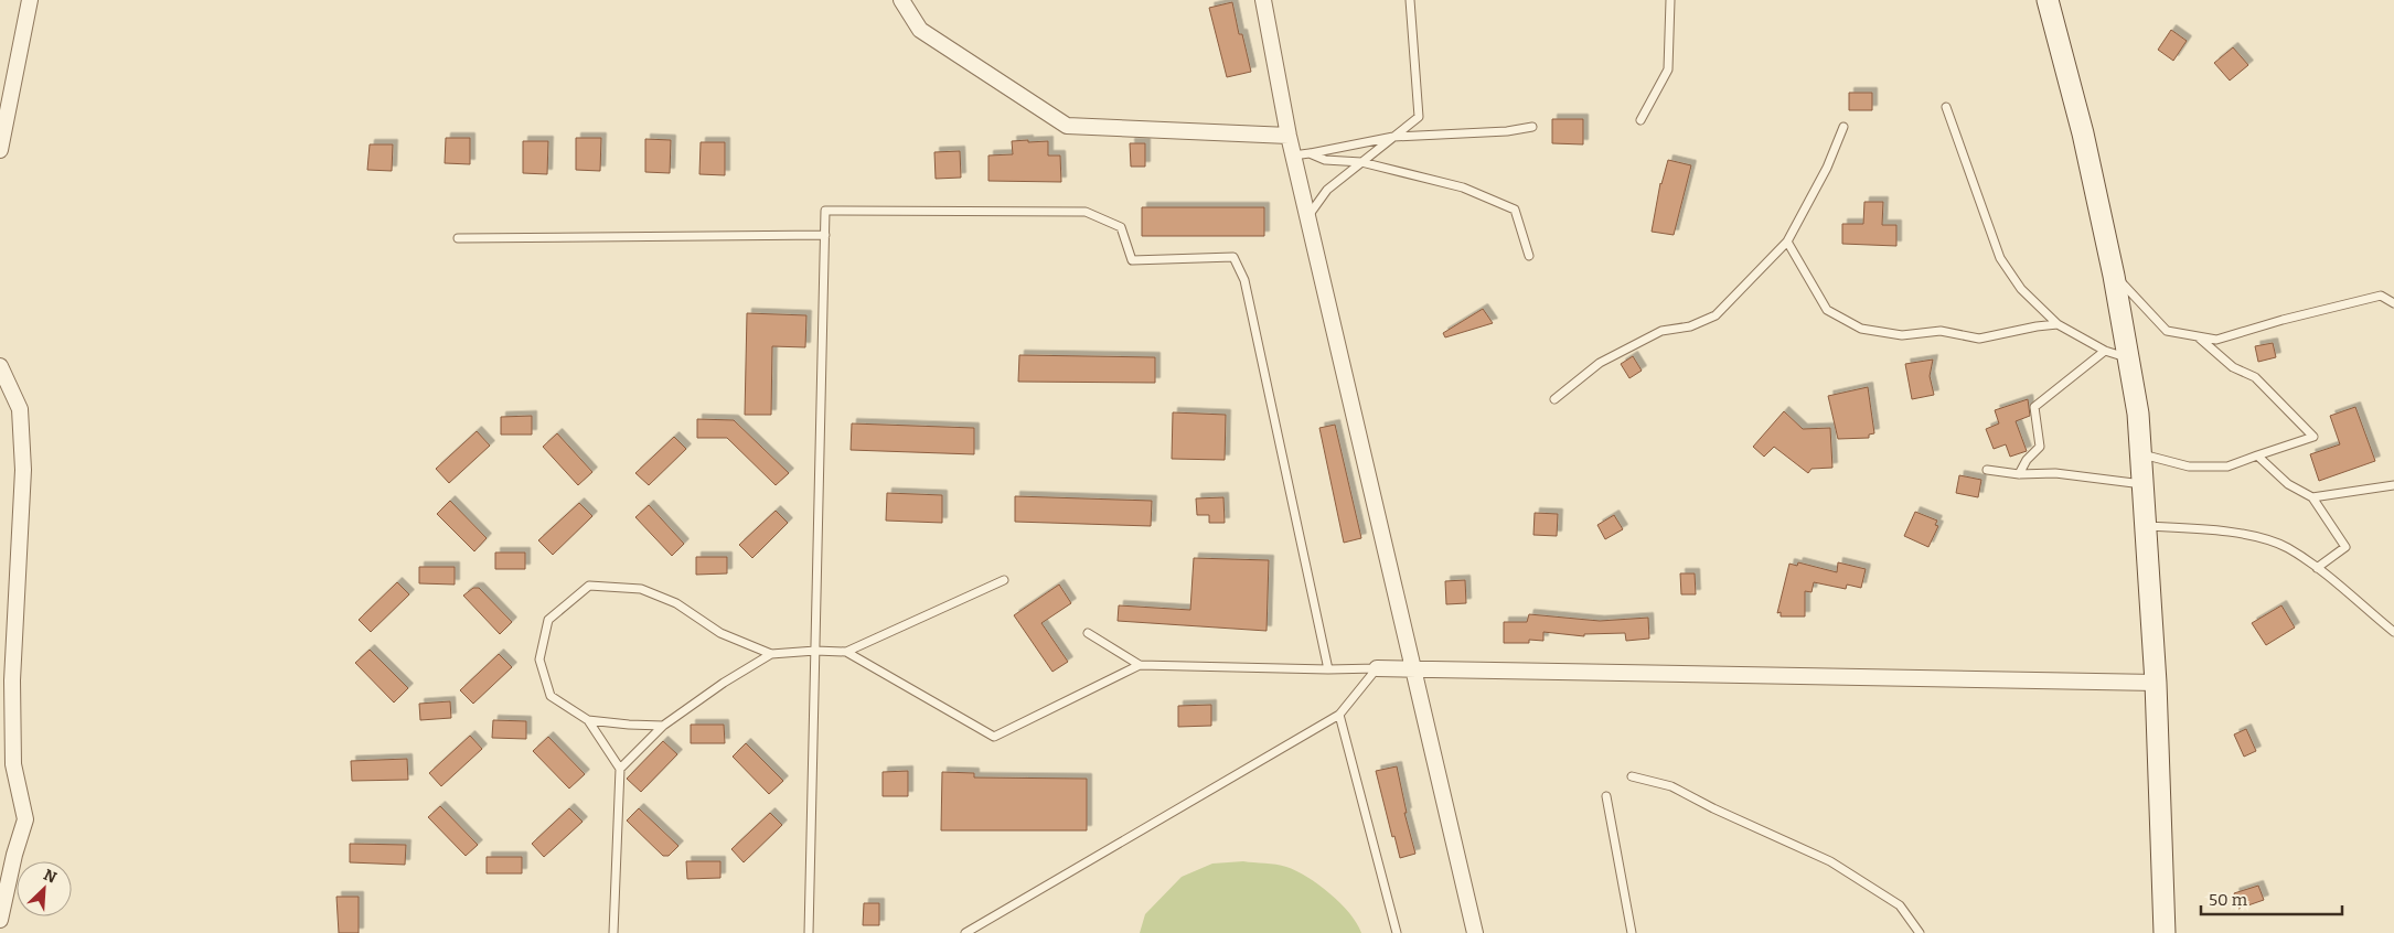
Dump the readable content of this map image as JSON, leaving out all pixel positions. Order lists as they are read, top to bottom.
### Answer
{
  "scale_bar": "50 m",
  "north": "top right"
}
